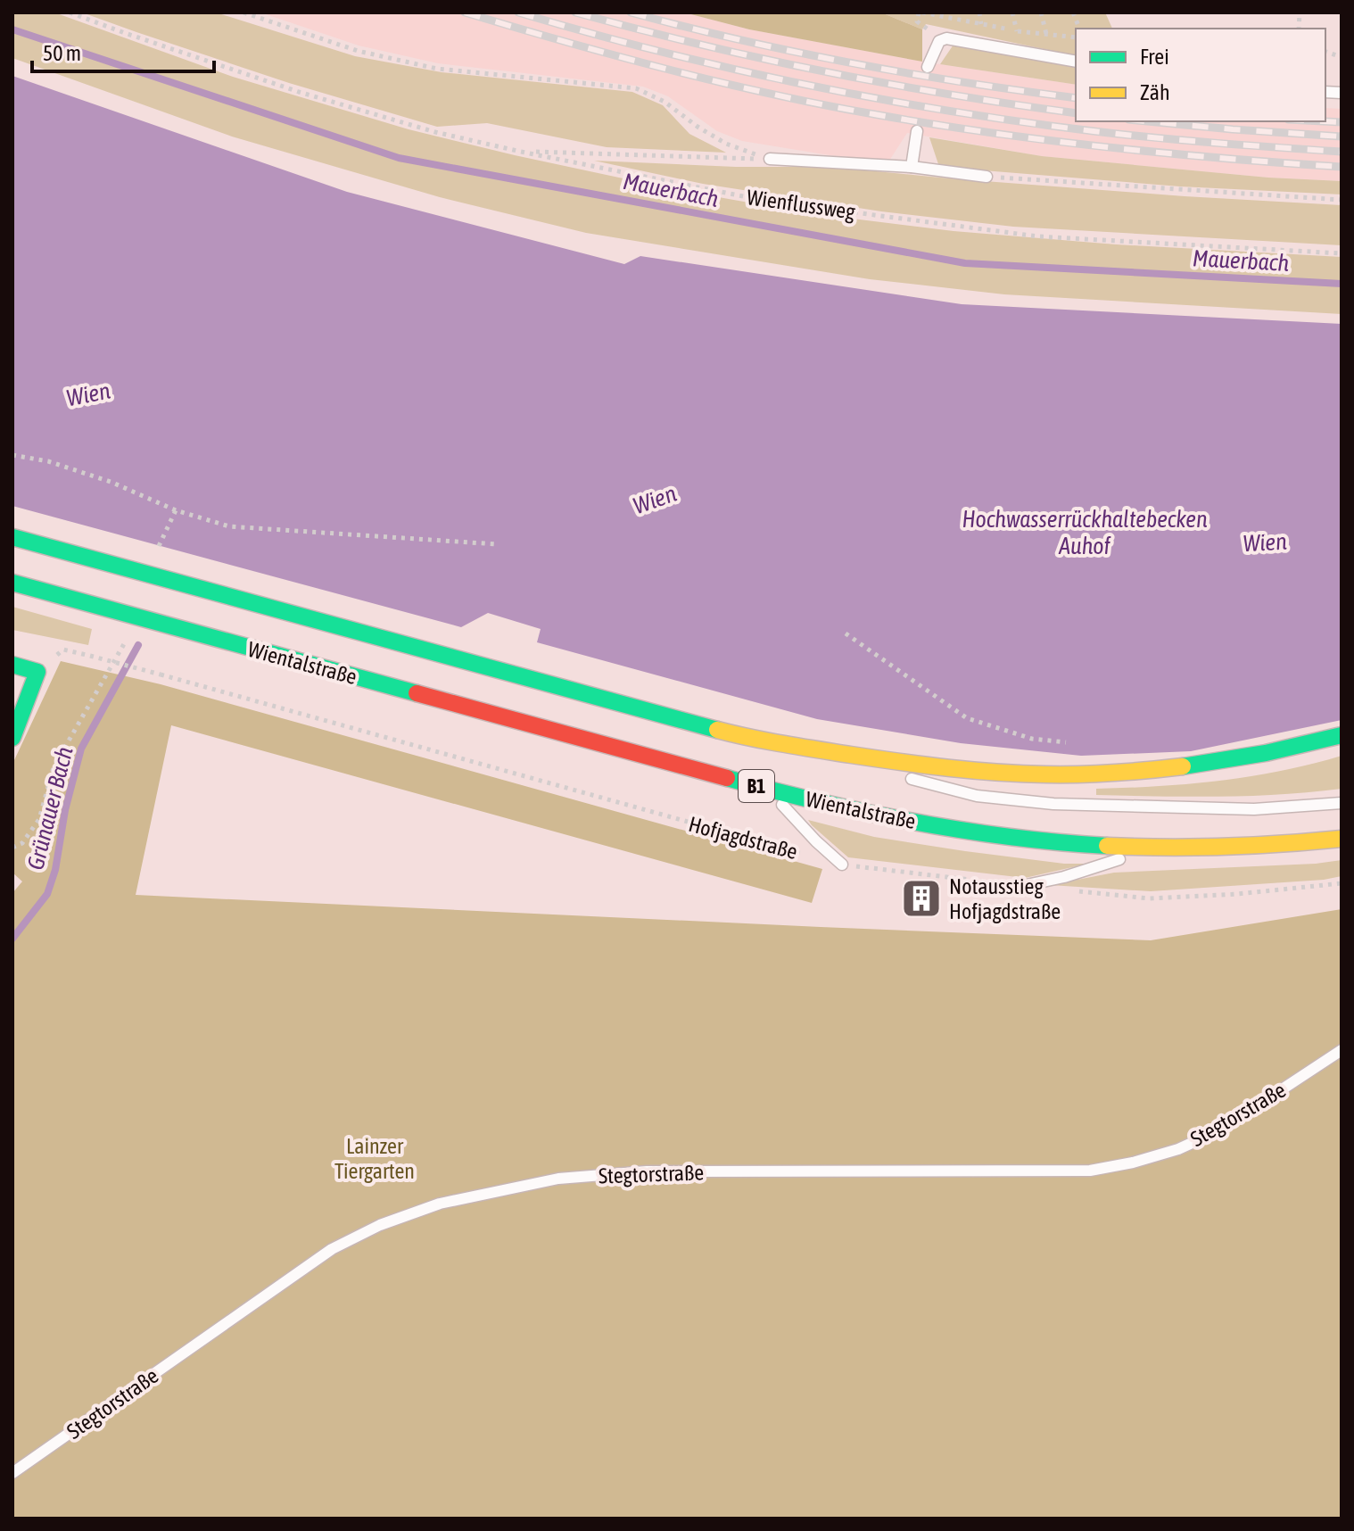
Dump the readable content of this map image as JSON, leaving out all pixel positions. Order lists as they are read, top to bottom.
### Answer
{
  "streets": {
    "main road": ["Wientalstraße", "B1"],
    "lane": ["Stegtorstraße"],
    "path": ["Wienflussweg", "Hofjagdstraße"]
  },
  "water": [
    "Mauerbach",
    "Wien",
    "Hochwasserrückhaltebecken Auhof",
    "Grünauer Bach"
  ],
  "parks": ["Lainzer Tiergarten"],
  "places": {
    "building": ["Notausstieg Hofjagdstraße"]
  },
  "legend": ["Frei", "Zäh"],
  "scale_bar": "50 m"
}
